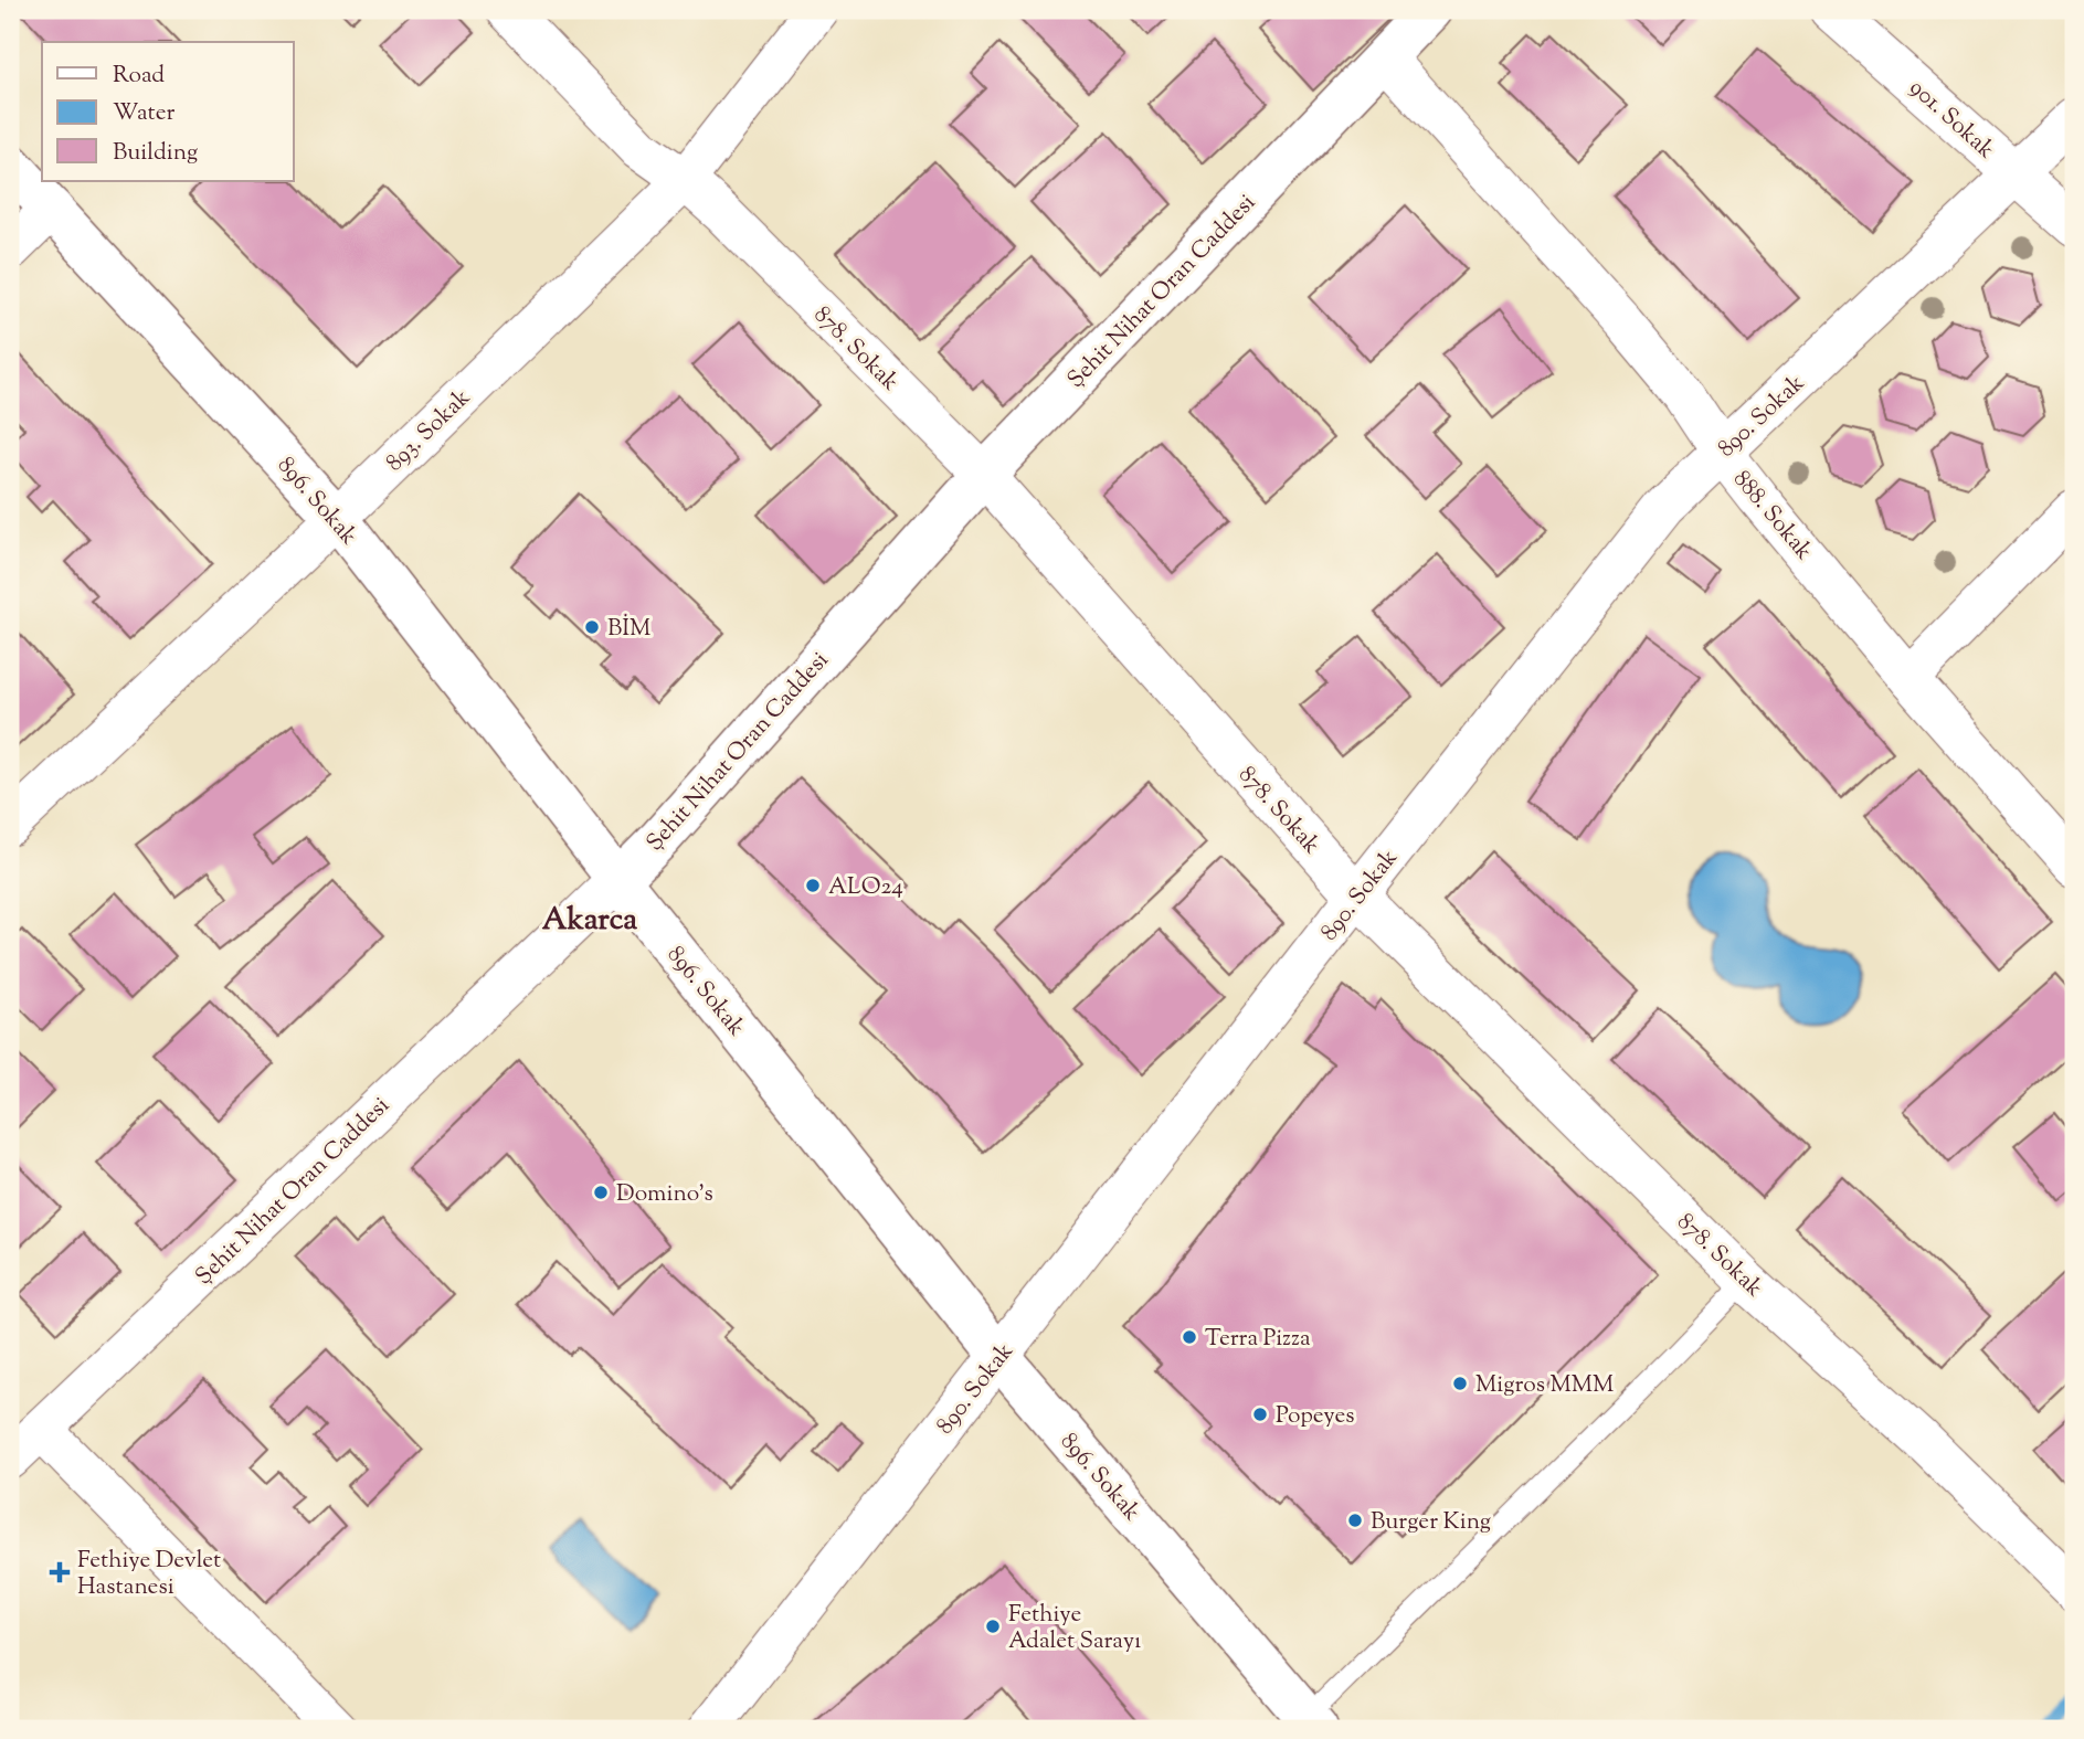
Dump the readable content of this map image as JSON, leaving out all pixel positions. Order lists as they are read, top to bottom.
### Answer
{
  "streets": {
    "street": [
      "901. Sokak",
      "Şehit Nihat Oran Caddesi",
      "878. Sokak",
      "890. Sokak",
      "893. Sokak",
      "896. Sokak",
      "888. Sokak"
    ]
  },
  "crossings": [
    ["901. Sokak", "890. Sokak"],
    ["Şehit Nihat Oran Caddesi", "878. Sokak"],
    ["Şehit Nihat Oran Caddesi", "896. Sokak"],
    ["Şehit Nihat Oran Caddesi", "888. Sokak"],
    ["878. Sokak", "890. Sokak"],
    ["878. Sokak", "893. Sokak"],
    ["890. Sokak", "896. Sokak"],
    ["890. Sokak", "888. Sokak"],
    ["893. Sokak", "896. Sokak"]
  ],
  "districts": ["Akarca"],
  "places": {
    "other": [
      "BİM",
      "ALO24",
      "Domino's",
      "Terra Pizza",
      "Migros MMM",
      "Popeyes",
      "Burger King",
      "Fethiye Adalet Sarayı"
    ],
    "health": ["Fethiye Devlet Hastanesi"]
  },
  "legend": ["Road", "Water", "Building"]
}
